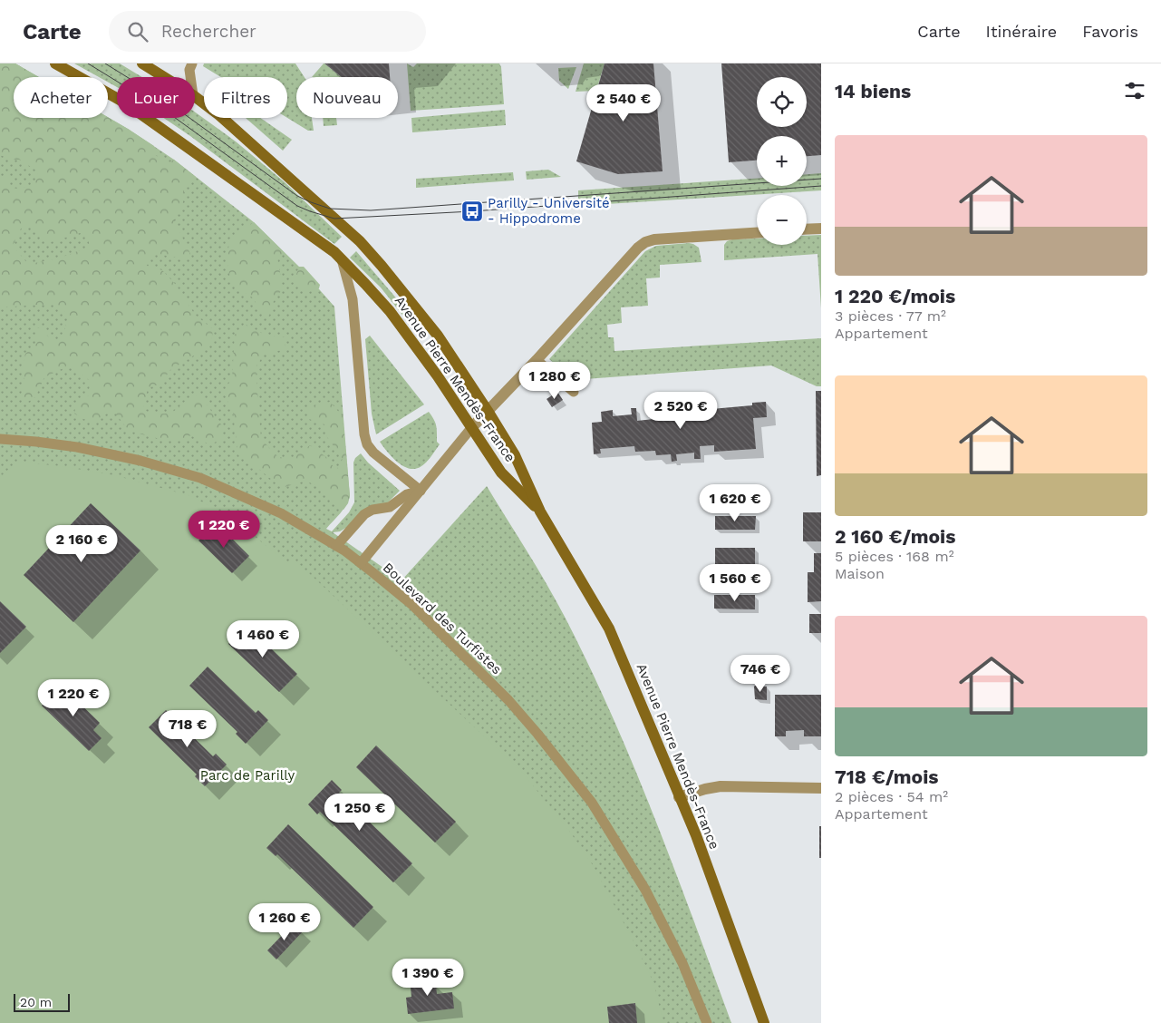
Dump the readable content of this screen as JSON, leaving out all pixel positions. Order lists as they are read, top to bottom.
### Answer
{
  "streets": {
    "main road": ["Avenue Pierre Mendès-France"],
    "lane": ["Boulevard des Turfistes"]
  },
  "parks": ["Parc de Parilly"],
  "places": {
    "bus stop": ["Parilly - Université - Hippodrome"]
  },
  "scale_bar": "20 m",
  "page": {
    "header": "Carte",
    "search": "Rechercher",
    "nav": ["Carte", "Itinéraire", "Favoris"],
    "heading": "14 biens",
    "map_buttons": ["+", "−"],
    "chip": [
      "Acheter",
      "Louer",
      "Filtres",
      "Nouveau"
    ],
    "price": [
      "2 540 €",
      "1 280 €",
      "2 520 €",
      "1 620 €",
      "1 220 €",
      "2 160 €",
      "1 560 €",
      "1 460 €",
      "746 €",
      "1 220 €",
      "718 €",
      "1 250 €",
      "1 260 €",
      "1 390 €"
    ],
    "list": [
      {
        "name": "1 220 €/mois",
        "note": "3 pièces · 77 m² · Appartement"
      },
      {
        "name": "2 160 €/mois",
        "note": "5 pièces · 168 m² · Maison"
      },
      {
        "name": "718 €/mois",
        "note": "2 pièces · 54 m² · Appartement"
      }
    ],
    "scale": "20 m"
  }
}
